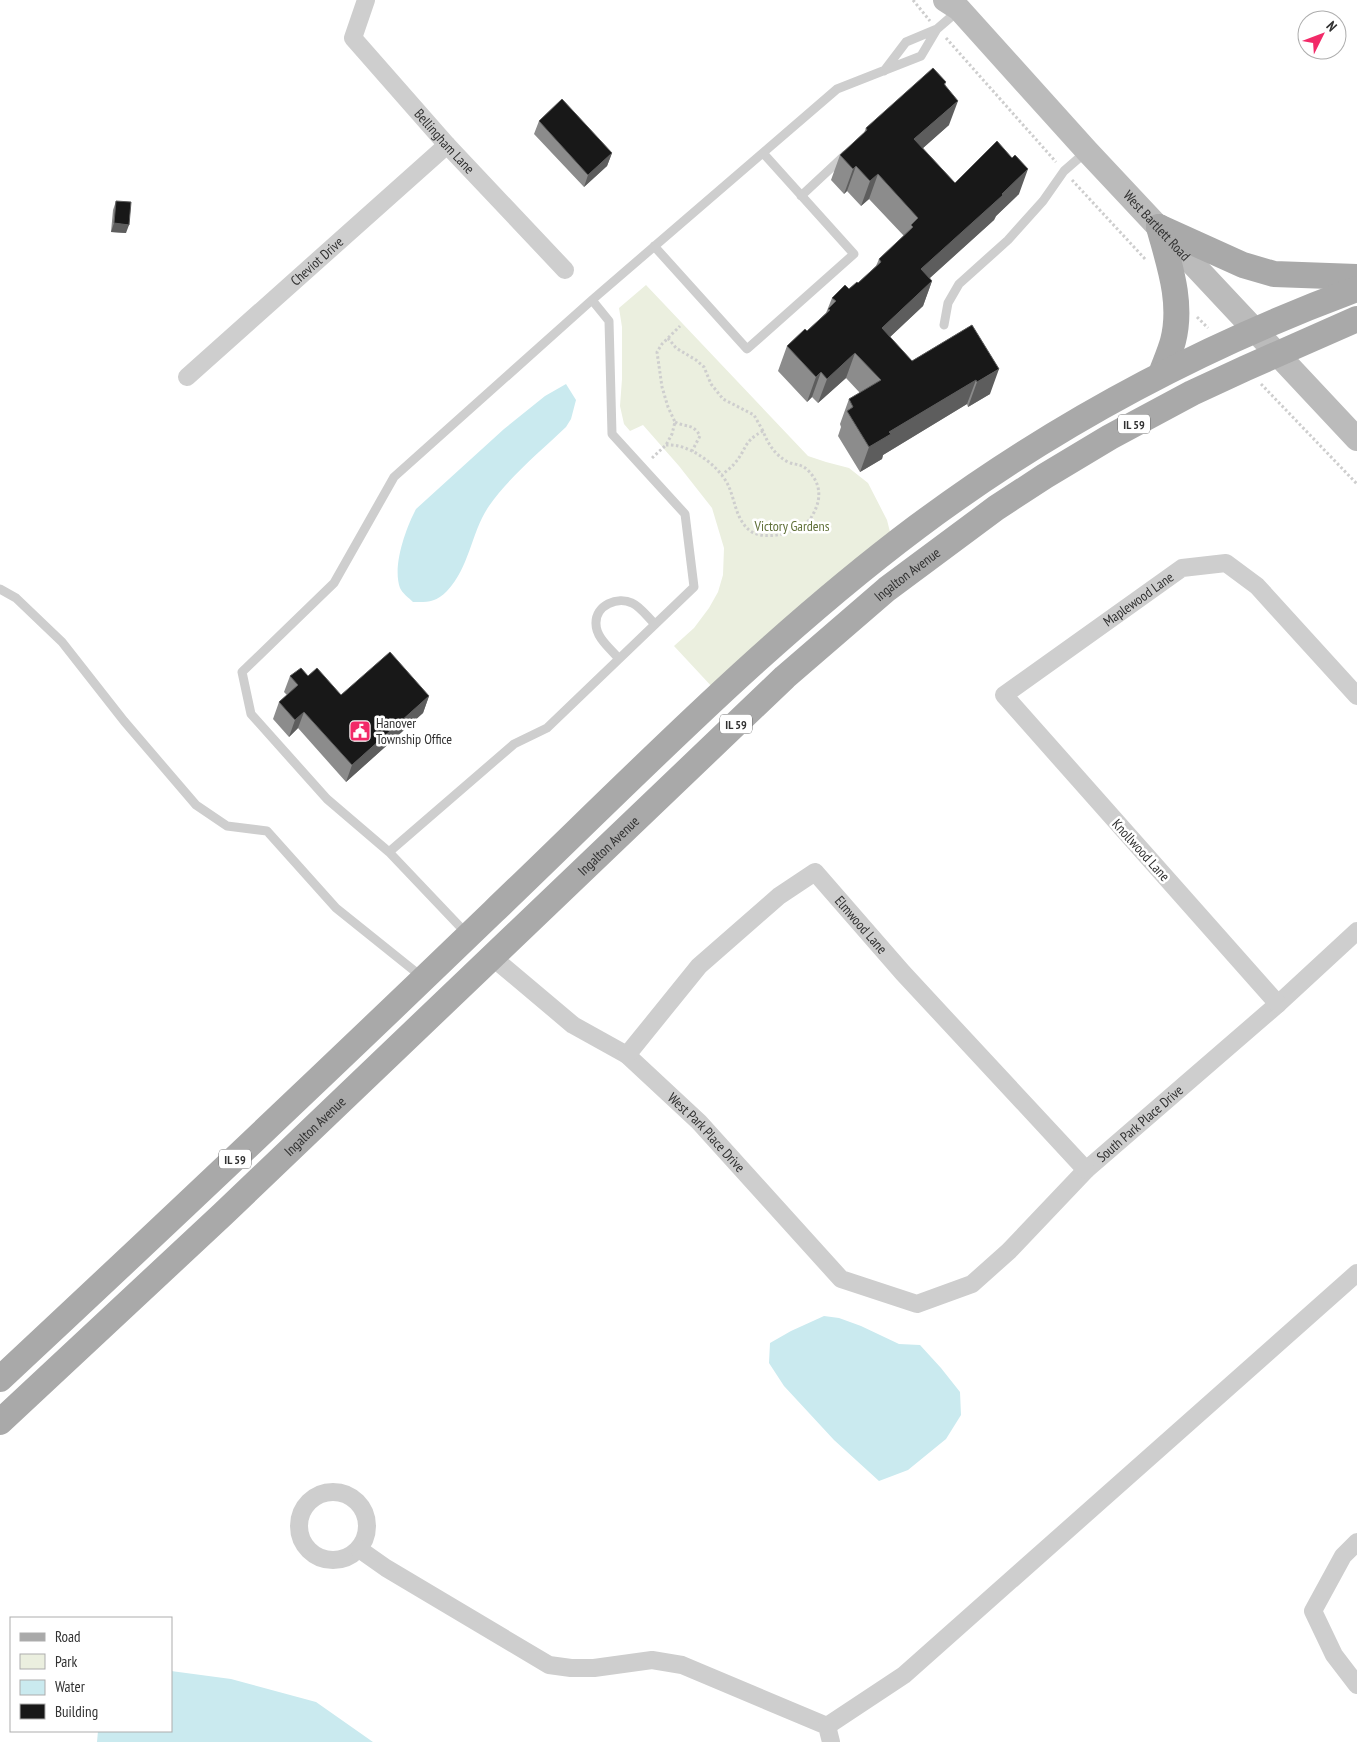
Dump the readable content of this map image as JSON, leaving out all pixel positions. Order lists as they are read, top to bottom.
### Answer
{
  "streets": {
    "main road": ["IL 59", "Ingalton Avenue"],
    "street": [
      "Bellingham Lane",
      "West Bartlett Road",
      "Cheviot Drive",
      "Maplewood Lane",
      "Knollwood Lane",
      "Elmwood Lane",
      "South Park Place Drive",
      "West Park Place Drive"
    ]
  },
  "crossings": [
    ["Bellingham Lane", "Cheviot Drive"],
    ["West Bartlett Road", "IL 59"],
    ["West Bartlett Road", "Ingalton Avenue"],
    ["IL 59", "Ingalton Avenue"],
    ["Ingalton Avenue", "West Park Place Drive"],
    ["Maplewood Lane", "Knollwood Lane"],
    ["Knollwood Lane", "South Park Place Drive"],
    ["Elmwood Lane", "South Park Place Drive"],
    ["Elmwood Lane", "West Park Place Drive"],
    ["South Park Place Drive", "West Park Place Drive"]
  ],
  "parks": ["Victory Gardens"],
  "places": {
    "public building": ["Hanover Township Office"]
  },
  "legend": [
    "Road",
    "Park",
    "Water",
    "Building"
  ],
  "north": "top right"
}
